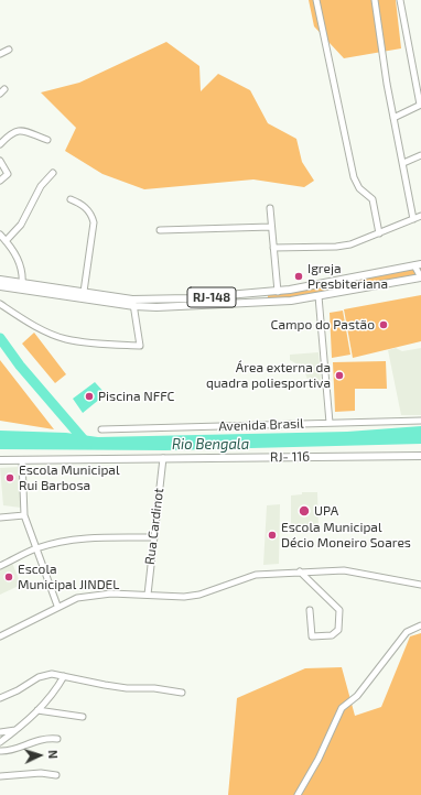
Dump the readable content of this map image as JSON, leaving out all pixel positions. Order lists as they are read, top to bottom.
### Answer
{
  "streets": {
    "main road": ["RJ-148", "RJ- 116"],
    "street": ["Avenida Brasil", "Rua Cardinot"]
  },
  "crossings": [
    ["RJ- 116", "Rua Cardinot"]
  ],
  "water": ["Rio Bengala"],
  "places": [
    "Igreja Presbiteriana",
    "Campo do Pastão",
    "Área externa da quadra poliesportiva",
    "Piscina NFFC",
    "Escola Municipal Rui Barbosa",
    "UPA",
    "Escola Municipal Décio Moneiro Soares",
    "Escola Municipal JINDEL"
  ],
  "north": "right"
}
